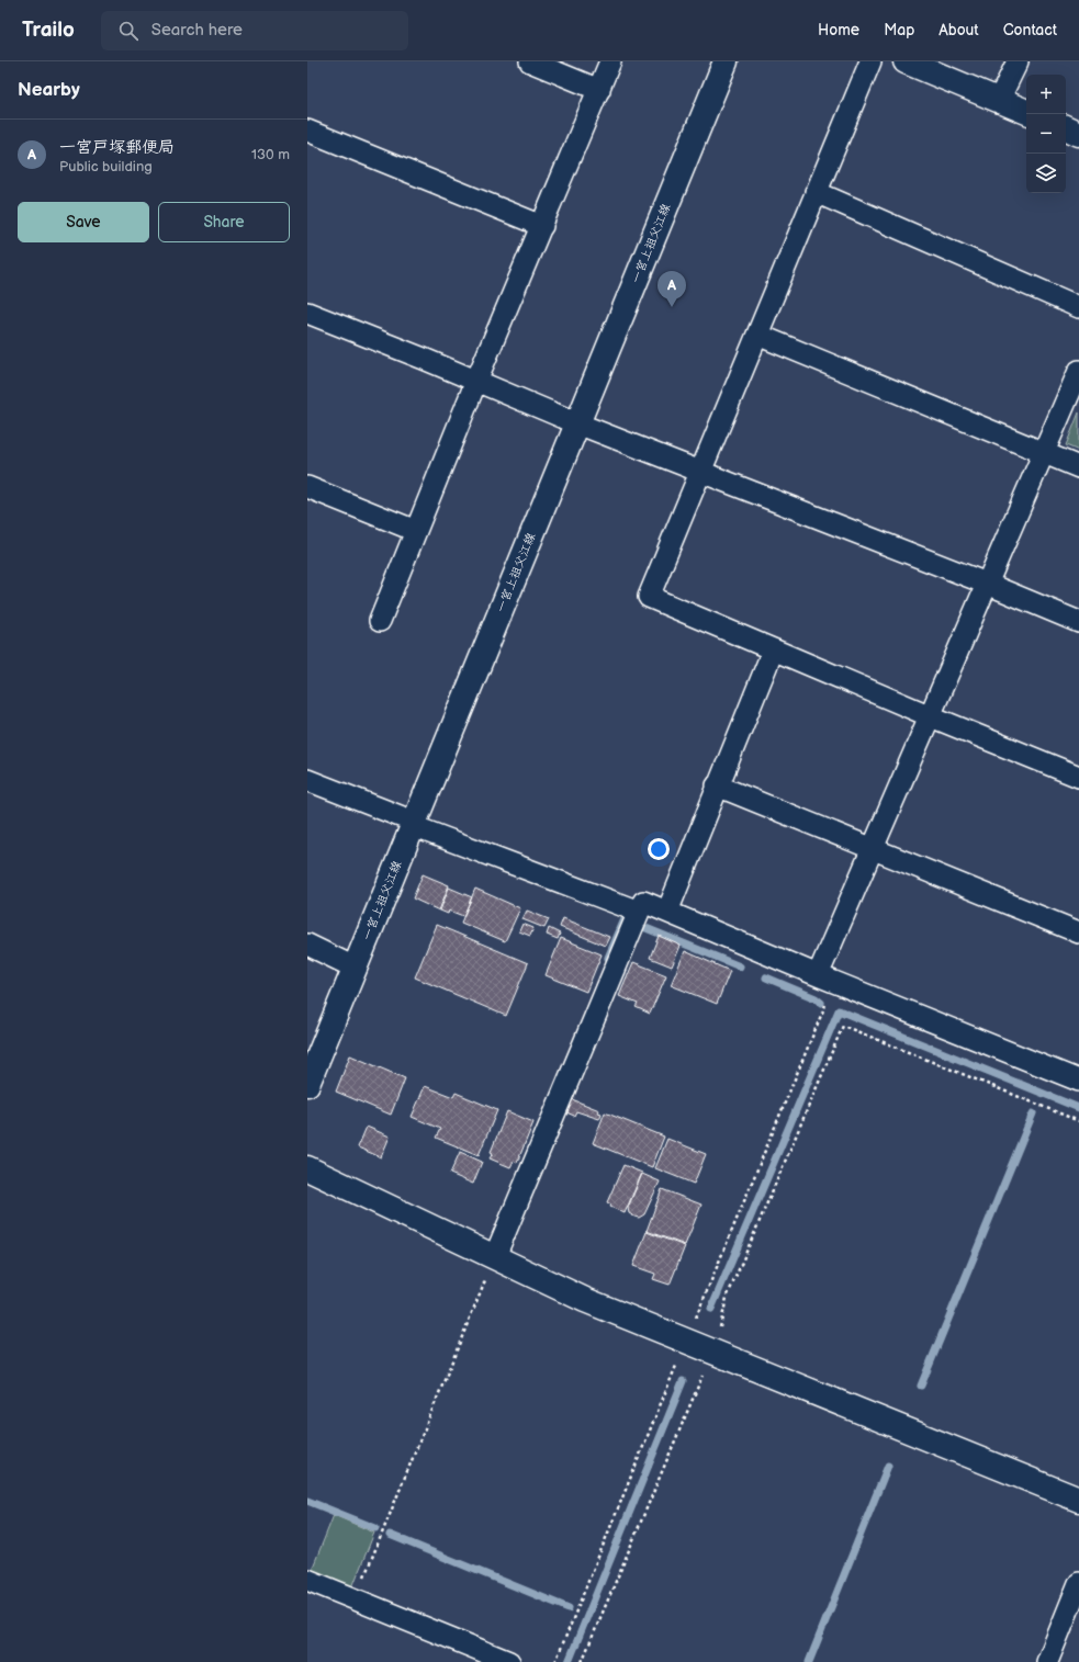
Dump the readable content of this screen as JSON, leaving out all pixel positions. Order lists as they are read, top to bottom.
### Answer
{
  "streets": {
    "main road": ["一宮上祖父江線"]
  },
  "page": {
    "header": "Trailo",
    "search": "Search here",
    "nav": [
      "Home",
      "Map",
      "About",
      "Contact"
    ],
    "heading": "Nearby",
    "map_buttons": ["+", "−"],
    "list": [
      {
        "mark": "A",
        "name": "一宮戸塚郵便局",
        "note": "Public building",
        "value": "130 m"
      }
    ],
    "buttons": ["Save", "Share"],
    "pins": "A"
  }
}
